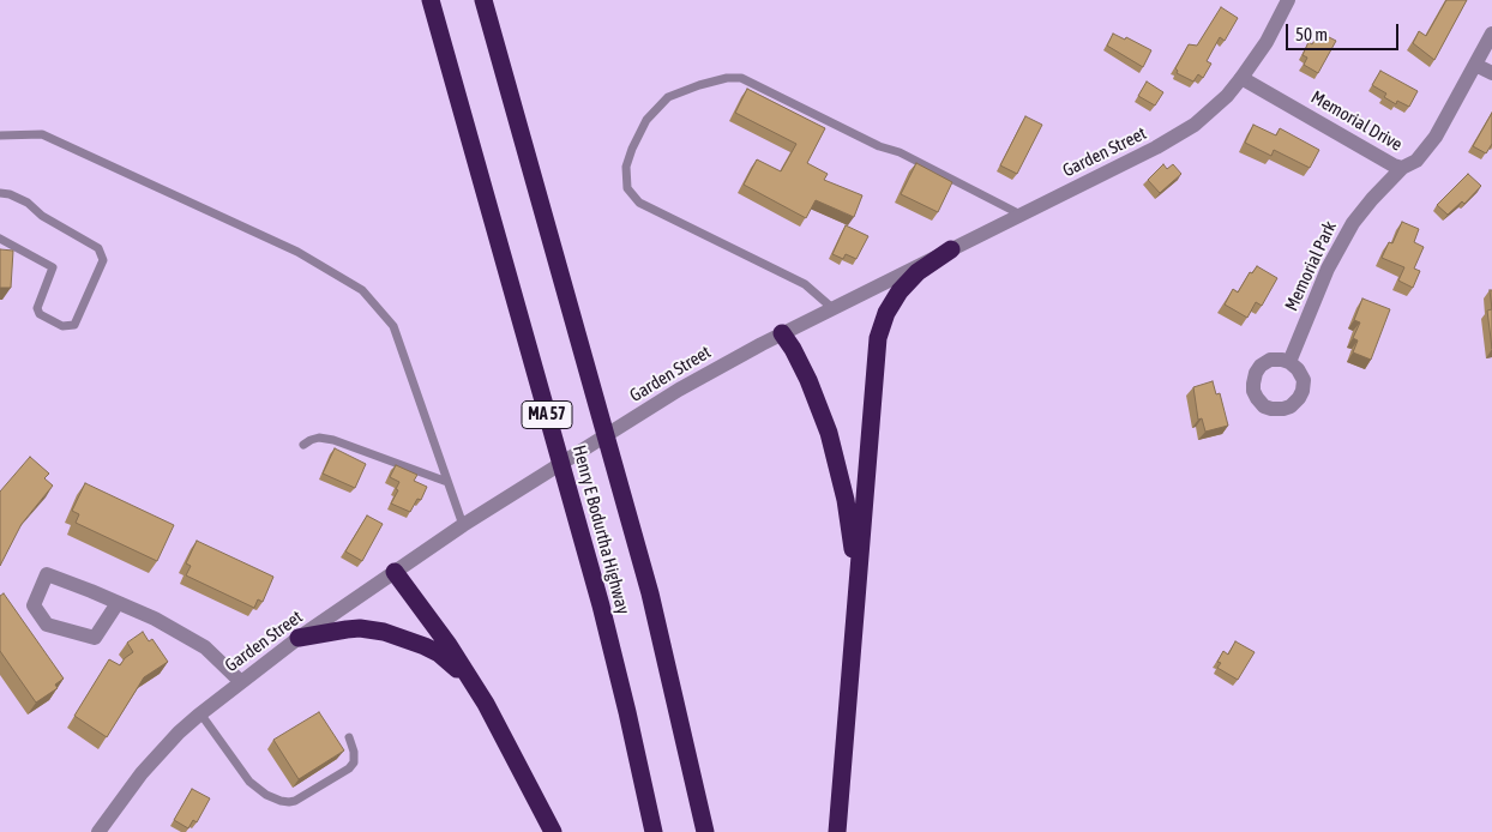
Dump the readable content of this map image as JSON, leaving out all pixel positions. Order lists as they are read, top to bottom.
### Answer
{
  "streets": {
    "highway": ["MA 57", "Henry E Bodurtha Highway"],
    "street": ["Memorial Drive", "Garden Street", "Memorial Park"]
  },
  "crossings": [
    ["Memorial Drive", "Garden Street"],
    ["Memorial Drive", "Memorial Park"]
  ],
  "scale_bar": "50 m"
}
